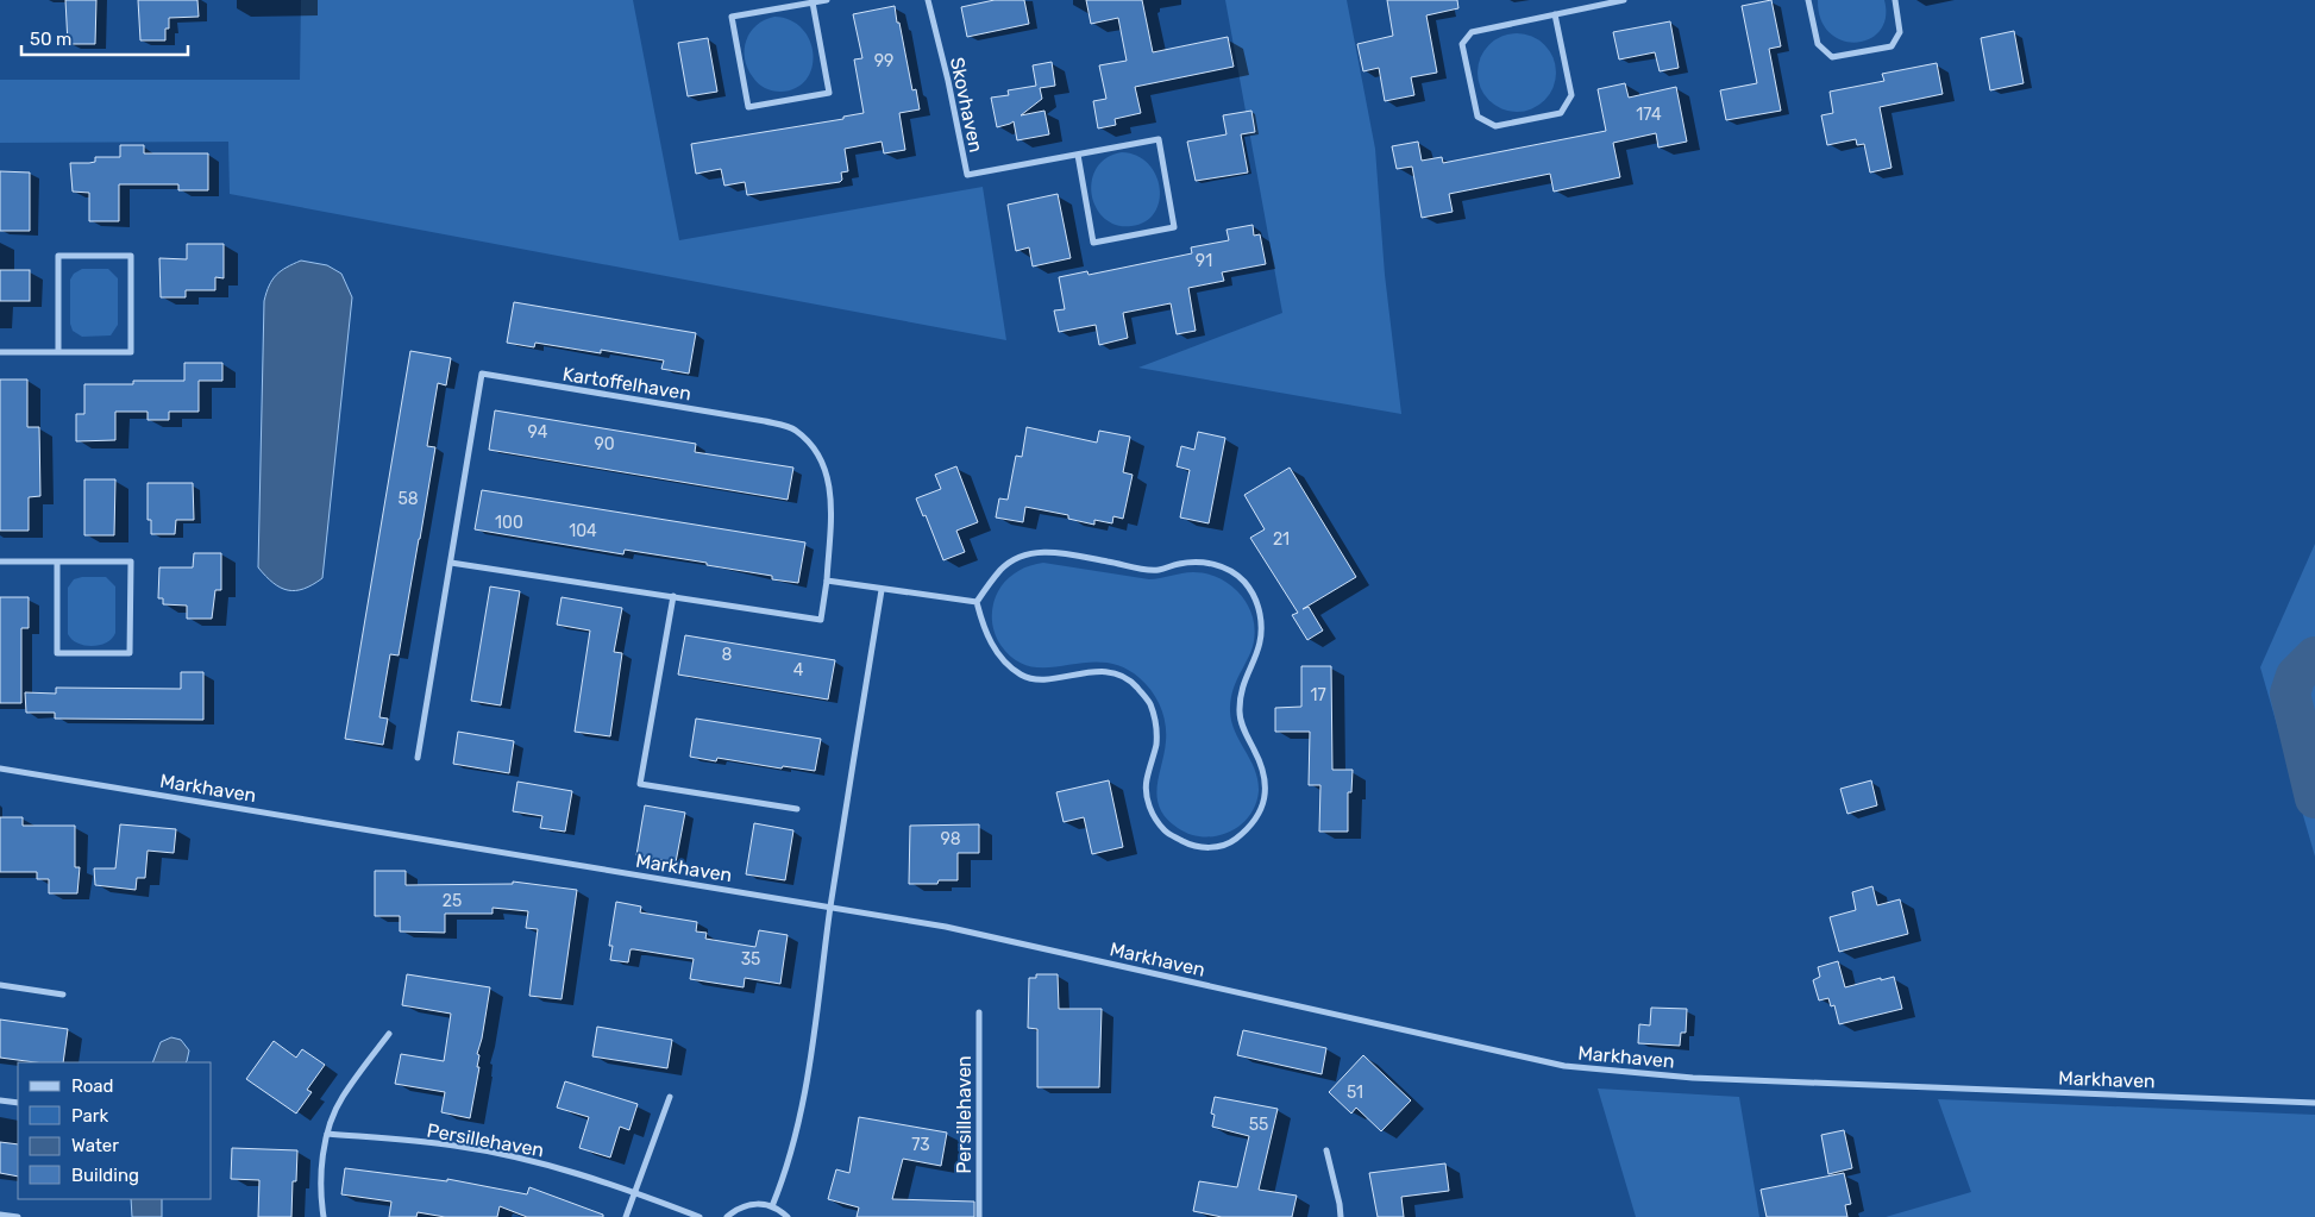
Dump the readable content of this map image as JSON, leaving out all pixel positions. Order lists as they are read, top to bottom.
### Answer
{
  "streets": {
    "street": [
      "Skovhaven",
      "Kartoffelhaven",
      "Markhaven",
      "Persillehaven"
    ]
  },
  "house_numbers": [
    "99",
    "174",
    "91",
    "94",
    "90",
    "58",
    "100",
    "104",
    "21",
    "8",
    "4",
    "17",
    "98",
    "25",
    "35",
    "51",
    "55",
    "73"
  ],
  "legend": [
    "Road",
    "Park",
    "Water",
    "Building"
  ],
  "scale_bar": "50 m"
}
